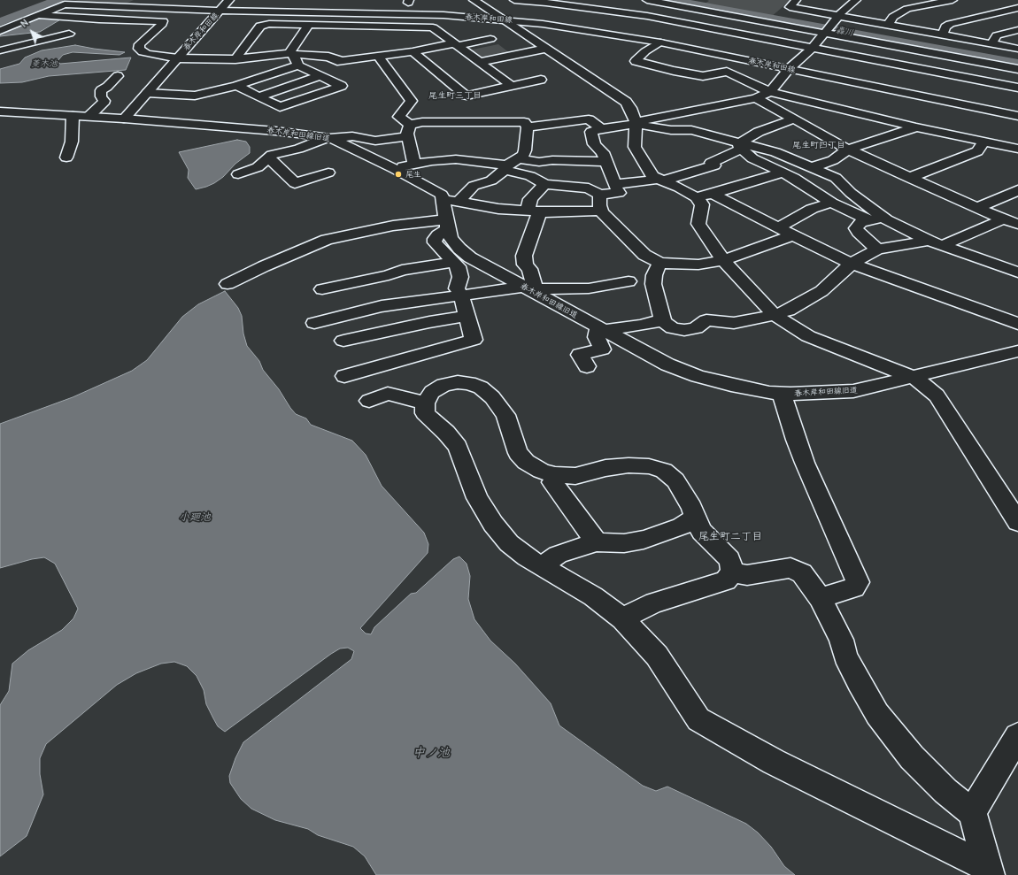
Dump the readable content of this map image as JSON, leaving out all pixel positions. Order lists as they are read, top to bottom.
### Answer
{
  "streets": {
    "street": ["春木岸和田線", "春木岸和田線旧道"]
  },
  "crossings": [
    ["春木岸和田線", "春木岸和田線旧道"]
  ],
  "districts": ["尾生町三丁目", "尾生町四丁目", "尾生町二丁目"],
  "water": [
    "轟川",
    "菱木池",
    "小廻池",
    "中ノ池"
  ],
  "places": ["尾生"],
  "north": "top left"
}
